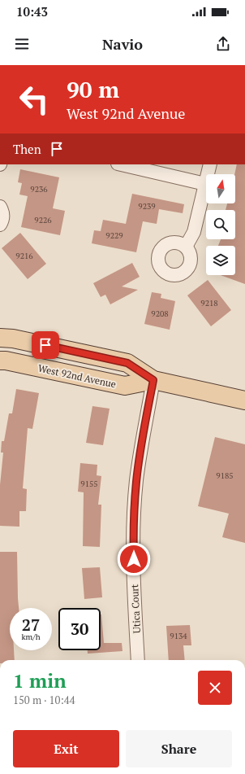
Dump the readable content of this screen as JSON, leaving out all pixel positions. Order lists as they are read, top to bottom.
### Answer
{
  "streets": {
    "main road": ["West 92nd Avenue"],
    "street": ["Utica Court"]
  },
  "crossings": [
    ["West 92nd Avenue", "Utica Court"]
  ],
  "house_numbers": [
    "9236",
    "9239",
    "9226",
    "9229",
    "9216",
    "9218",
    "9208",
    "9185",
    "9155",
    "9134"
  ],
  "north": "top",
  "page": {
    "status": "10:43",
    "header": "Navio",
    "turn": ["90 m", "West 92nd Avenue"],
    "then": "Then",
    "speed": "27 km/h",
    "limit": "30",
    "heading": ["1 min", "150 m · 10:44"],
    "buttons": ["Exit", "Share"]
  }
}
